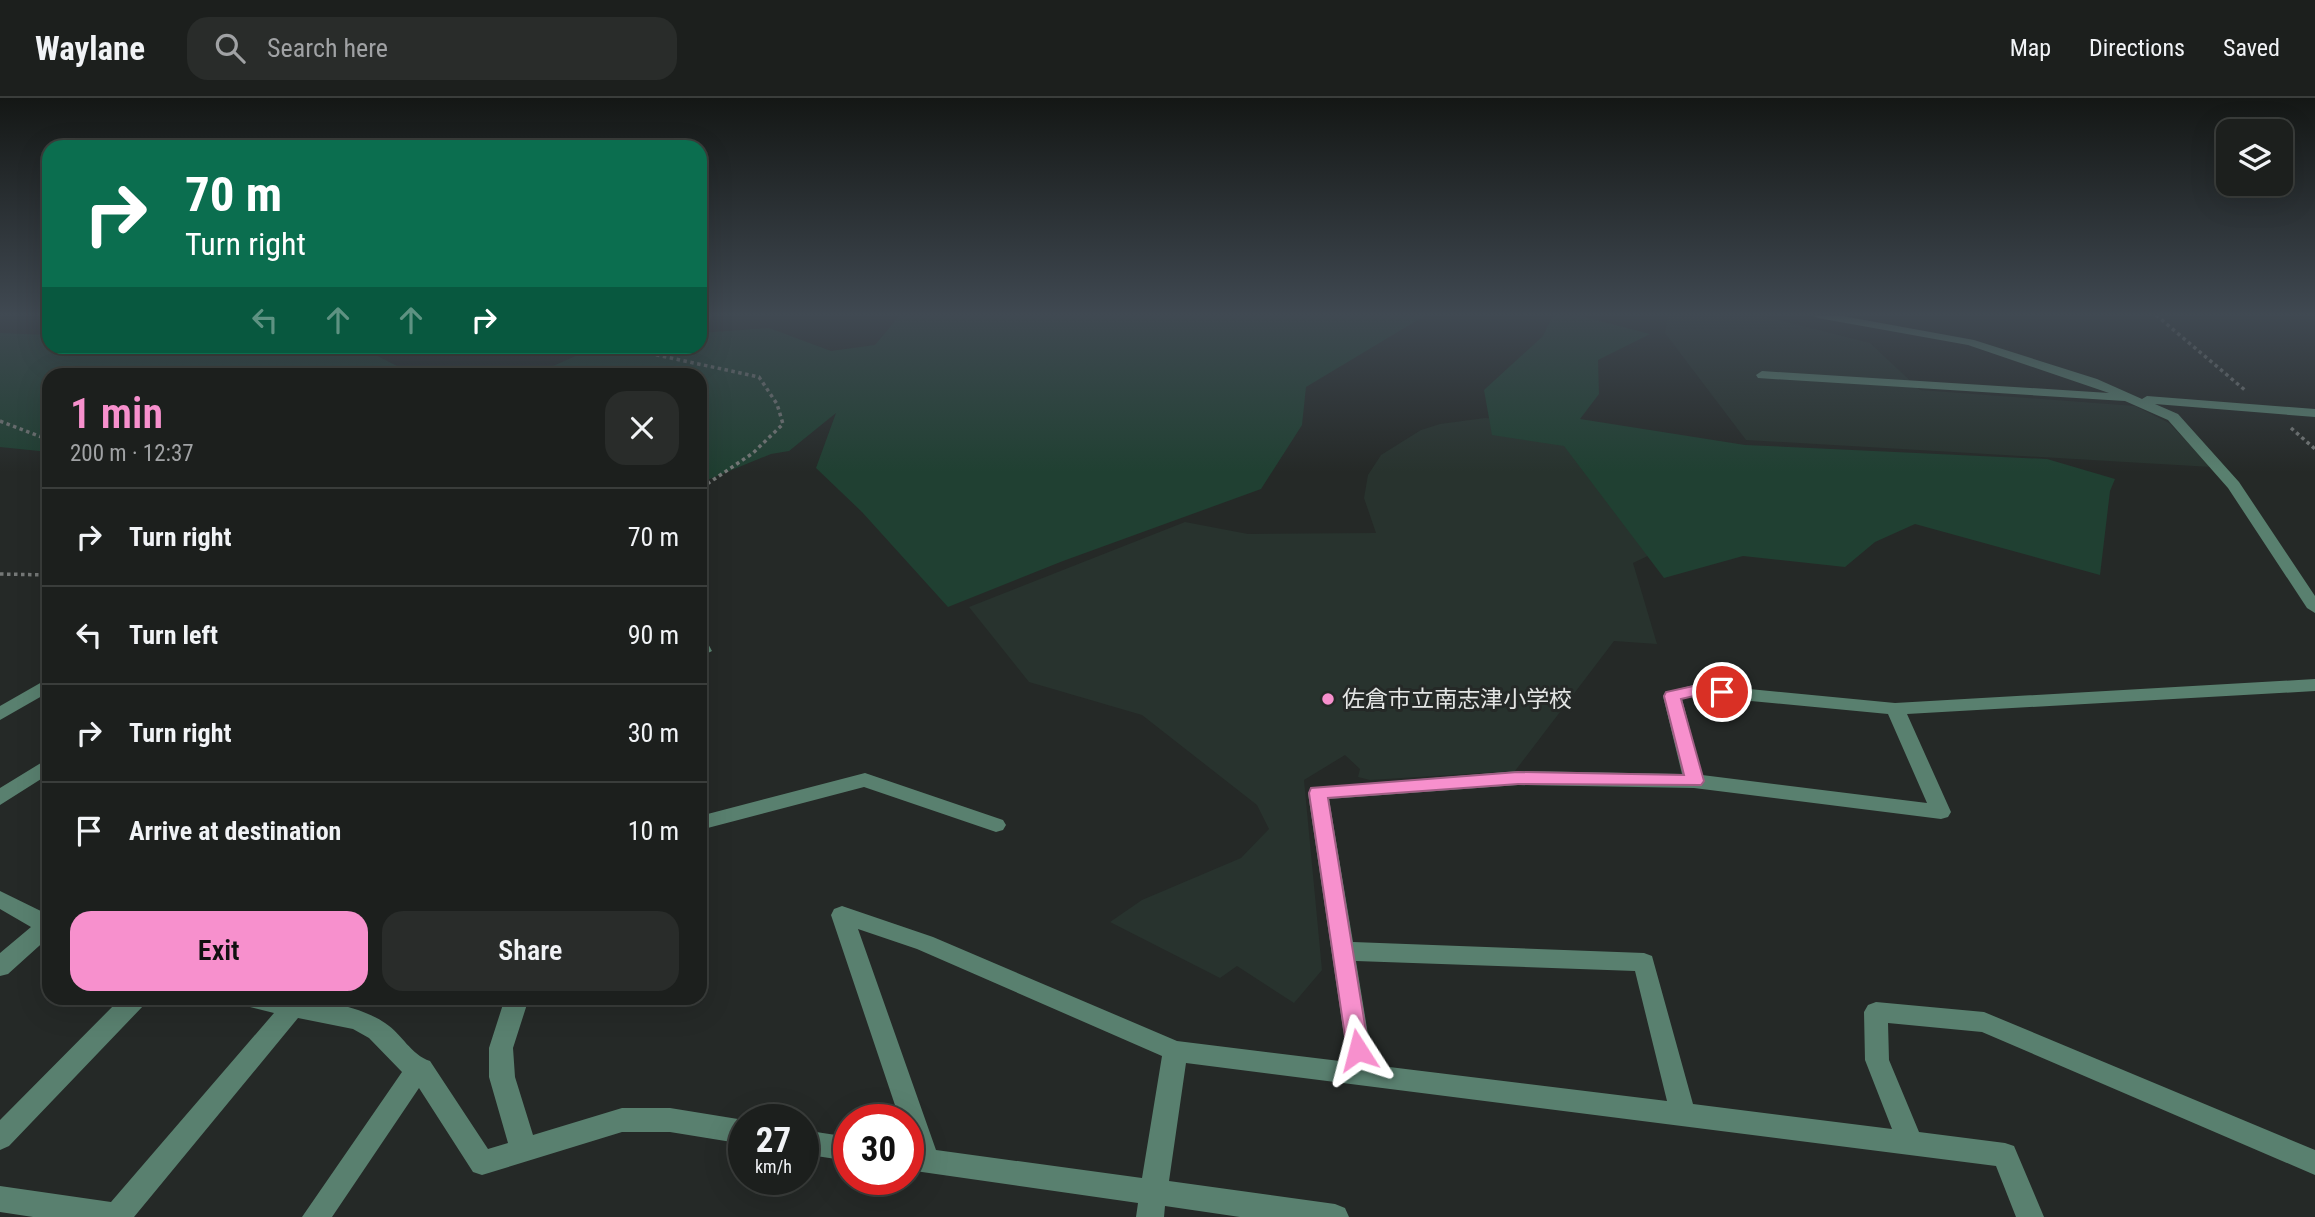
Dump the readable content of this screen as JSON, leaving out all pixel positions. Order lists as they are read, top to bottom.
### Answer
{
  "places": ["佐倉市立南志津小学校"],
  "page": {
    "header": "Waylane",
    "search": "Search here",
    "nav": ["Map", "Directions", "Saved"],
    "turn": ["70 m", "Turn right"],
    "heading": ["1 min", "200 m · 12:37"],
    "list": [
      {
        "name": "Turn right",
        "value": "70 m"
      },
      {
        "name": "Turn left",
        "value": "90 m"
      },
      {
        "name": "Turn right",
        "value": "30 m"
      },
      {
        "name": "Arrive at destination",
        "value": "10 m"
      }
    ],
    "buttons": ["Exit", "Share"],
    "speed": "27 km/h",
    "limit": "30"
  }
}
